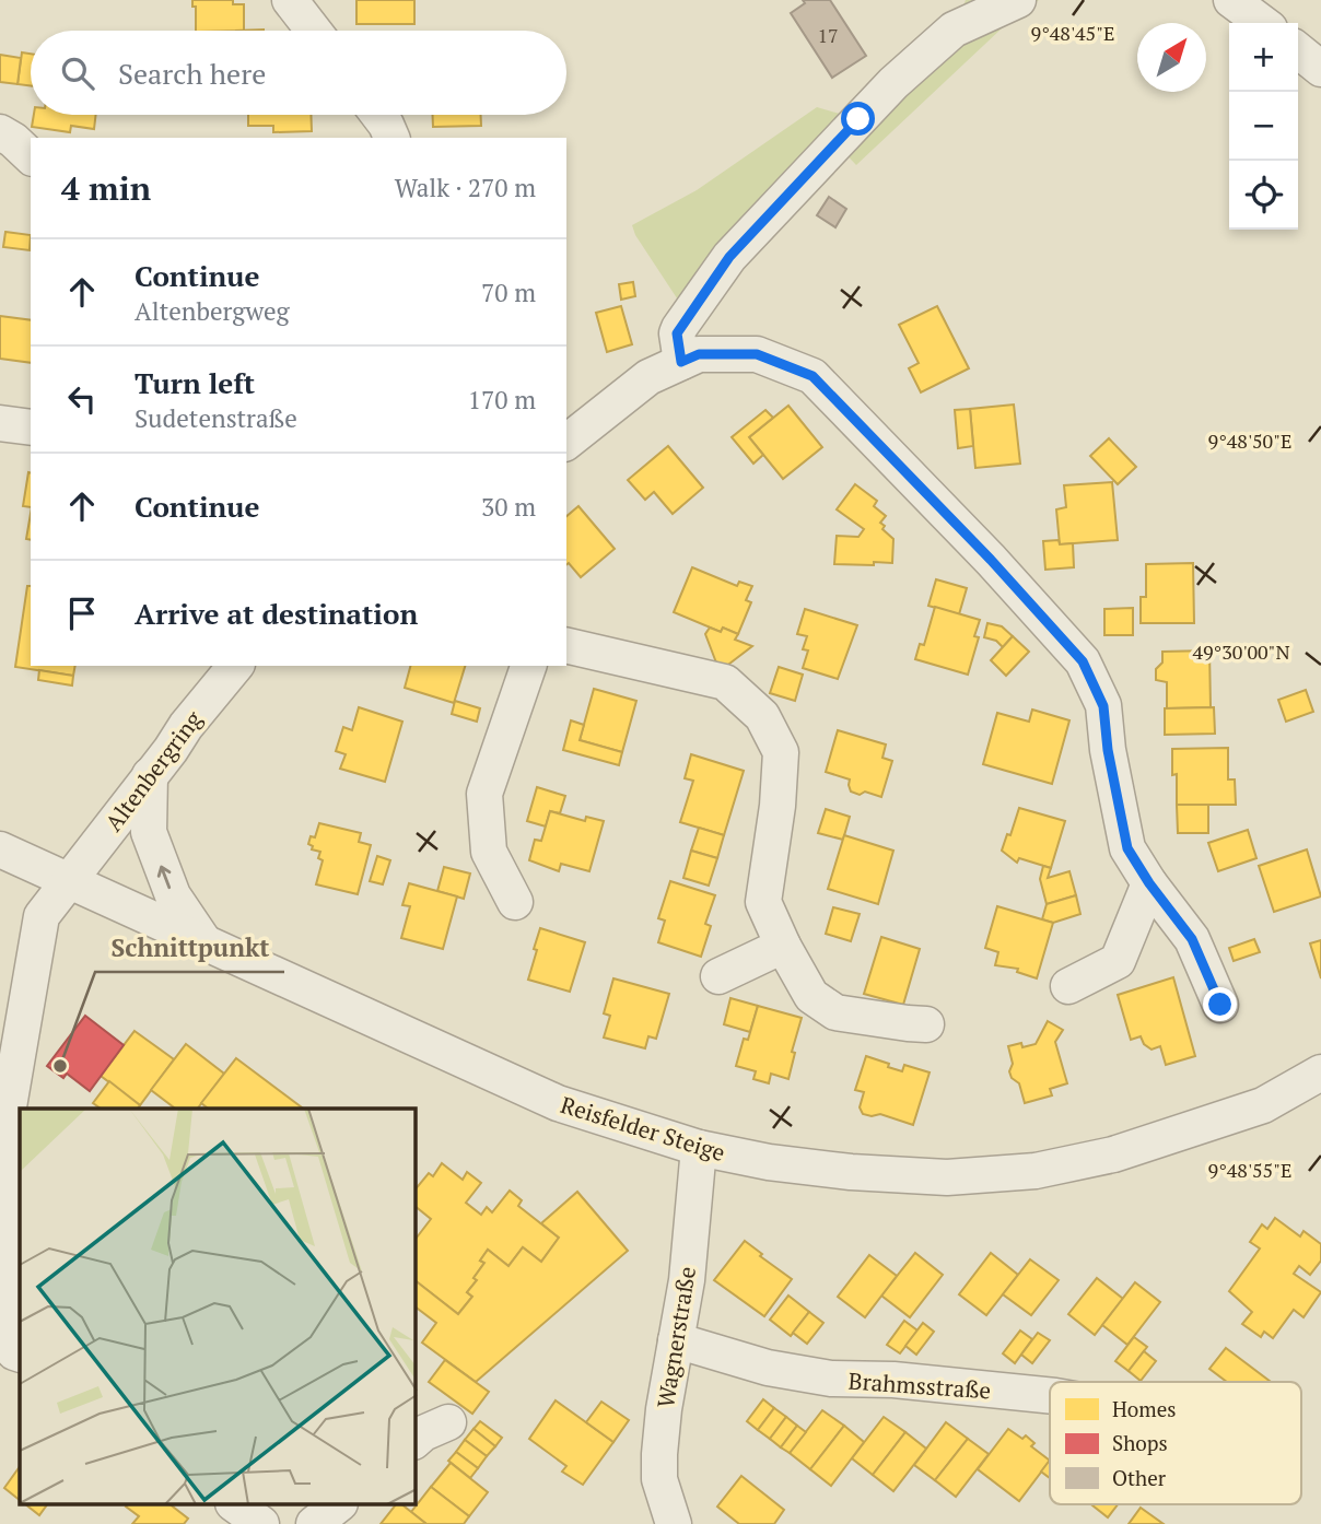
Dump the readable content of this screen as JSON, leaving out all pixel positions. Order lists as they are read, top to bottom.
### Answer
{
  "streets": {
    "street": [
      "Altenbergring",
      "Reisfelder Steige",
      "Wagnerstraße",
      "Brahmsstraße"
    ]
  },
  "crossings": [
    ["Altenbergring", "Reisfelder Steige"],
    ["Reisfelder Steige", "Wagnerstraße"],
    ["Wagnerstraße", "Brahmsstraße"]
  ],
  "places": ["Schnittpunkt"],
  "house_numbers": ["17"],
  "legend": ["Homes", "Shops", "Other"],
  "north": "top right",
  "page": {
    "map_buttons": ["+", "−"],
    "search": "Search here",
    "heading": ["4 min", "Walk · 270 m"],
    "list": [
      ["Continue", "Altenbergweg", "70 m"],
      ["Turn left", "Sudetenstraße", "170 m"],
      ["Continue", "30 m"],
      "Arrive at destination"
    ]
  },
  "coordinates": [
    "9°48'45\"E",
    "9°48'50\"E",
    "49°30'00\"N",
    "9°48'55\"E"
  ]
}
